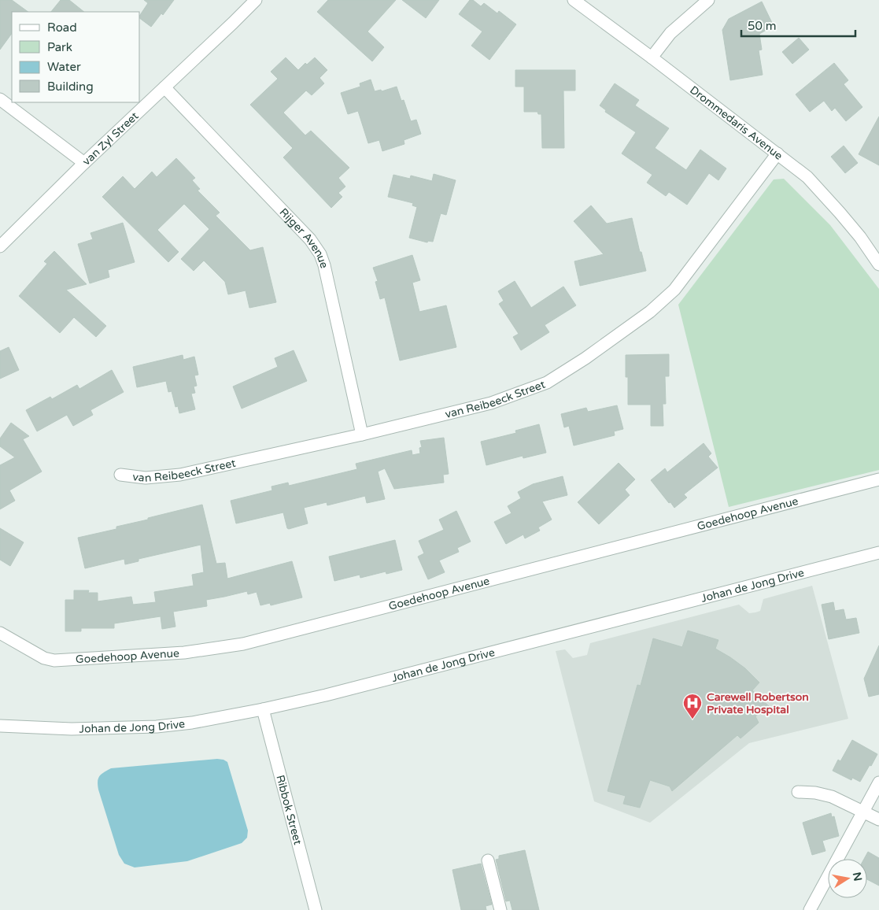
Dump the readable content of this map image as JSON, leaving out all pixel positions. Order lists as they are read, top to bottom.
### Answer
{
  "streets": {
    "street": [
      "Drommedaris Avenue",
      "van Zyl Street",
      "Rijger Avenue",
      "van Reibeeck Street",
      "Goedehoop Avenue",
      "Johan de Jong Drive",
      "Ribbok Street"
    ]
  },
  "crossings": [
    ["Drommedaris Avenue", "van Reibeeck Street"],
    ["van Zyl Street", "Rijger Avenue"],
    ["Rijger Avenue", "van Reibeeck Street"],
    ["Johan de Jong Drive", "Ribbok Street"]
  ],
  "places": {
    "hospital": ["Carewell Robertson Private Hospital"]
  },
  "legend": [
    "Road",
    "Park",
    "Water",
    "Building"
  ],
  "scale_bar": "50 m",
  "north": "right"
}
